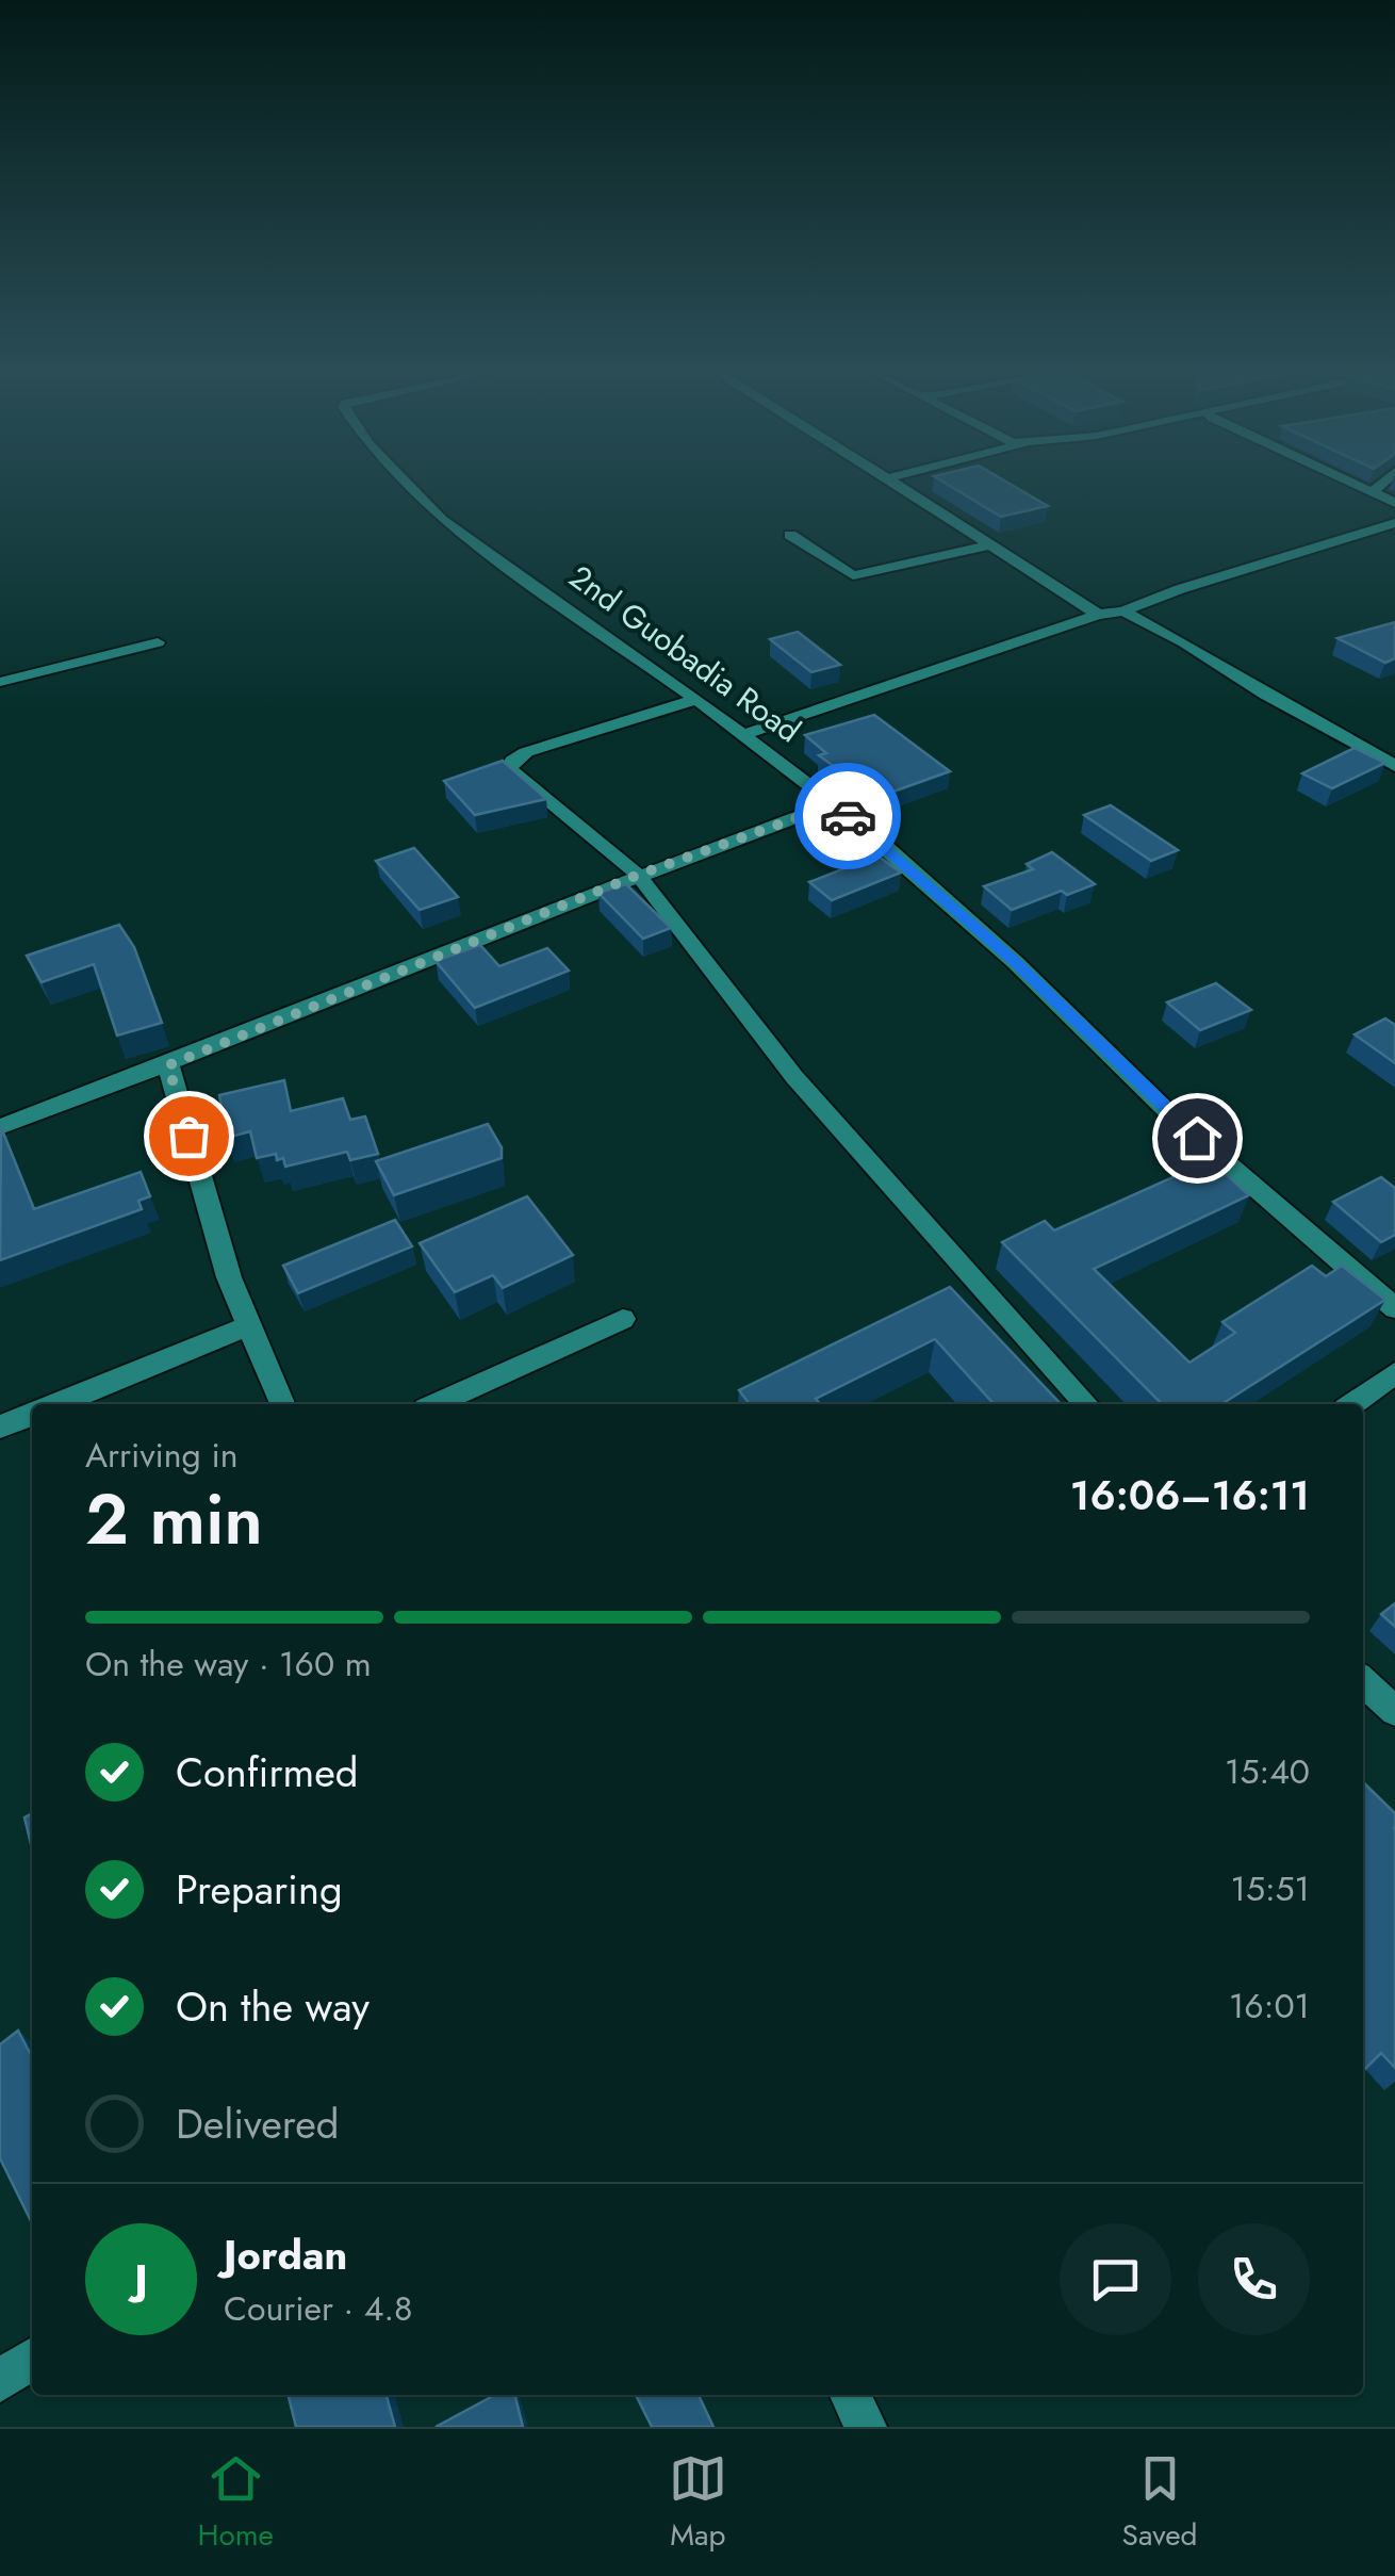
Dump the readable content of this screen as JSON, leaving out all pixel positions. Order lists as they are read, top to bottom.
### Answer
{
  "streets": {
    "street": ["2nd Guobadia Road"]
  },
  "page": {
    "heading": ["2 min", "Arriving in", "16:06–16:11"],
    "panel": ["Jordan", "Courier · 4.8"],
    "bar": "On the way · 160 m",
    "list": [
      ["Confirmed", "15:40"],
      ["Preparing", "15:51"],
      ["On the way", "16:01"],
      "Delivered"
    ],
    "round": "J",
    "tabs": ["Home", "Map", "Saved"]
  }
}
